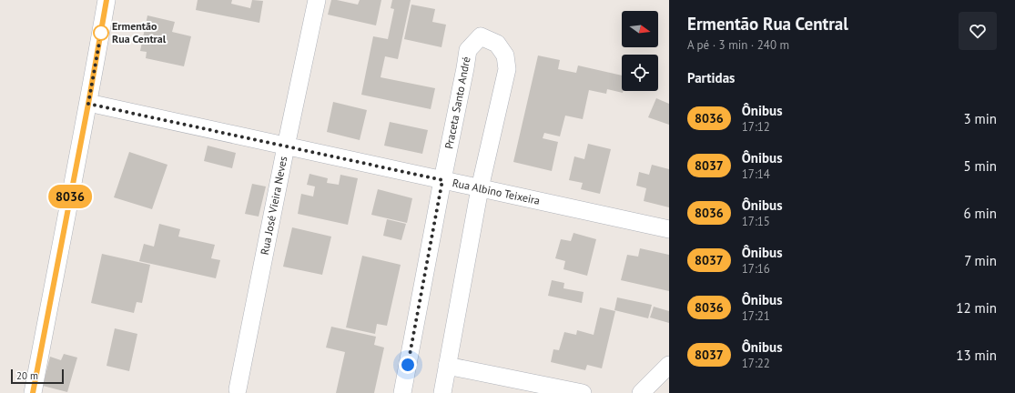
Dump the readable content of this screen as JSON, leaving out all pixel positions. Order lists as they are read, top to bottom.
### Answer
{
  "streets": {
    "street": ["Praceta Santo André", "Rua Albino Teixeira", "Rua José Vieira Neves"]
  },
  "crossings": [
    ["Praceta Santo André", "Rua Albino Teixeira"],
    ["Rua Albino Teixeira", "Rua José Vieira Neves"]
  ],
  "places": ["Ermentão Rua Central"],
  "lines": ["bus line 8036"],
  "scale_bar": "20 m",
  "north": "right",
  "page": {
    "on_map": "8036",
    "heading": [
      ["Ermentão Rua Central", "A pé · 3 min · 240 m"],
      "Partidas"
    ],
    "list": [
      {
        "mark": "8036",
        "name": "Ônibus",
        "note": "17:12",
        "value": "3 min"
      },
      {
        "mark": "8037",
        "name": "Ônibus",
        "note": "17:14",
        "value": "5 min"
      },
      {
        "mark": "8036",
        "name": "Ônibus",
        "note": "17:15",
        "value": "6 min"
      },
      {
        "mark": "8037",
        "name": "Ônibus",
        "note": "17:16",
        "value": "7 min"
      },
      {
        "mark": "8036",
        "name": "Ônibus",
        "note": "17:21",
        "value": "12 min"
      },
      {
        "mark": "8037",
        "name": "Ônibus",
        "note": "17:22",
        "value": "13 min"
      }
    ],
    "scale": "20 m"
  }
}
